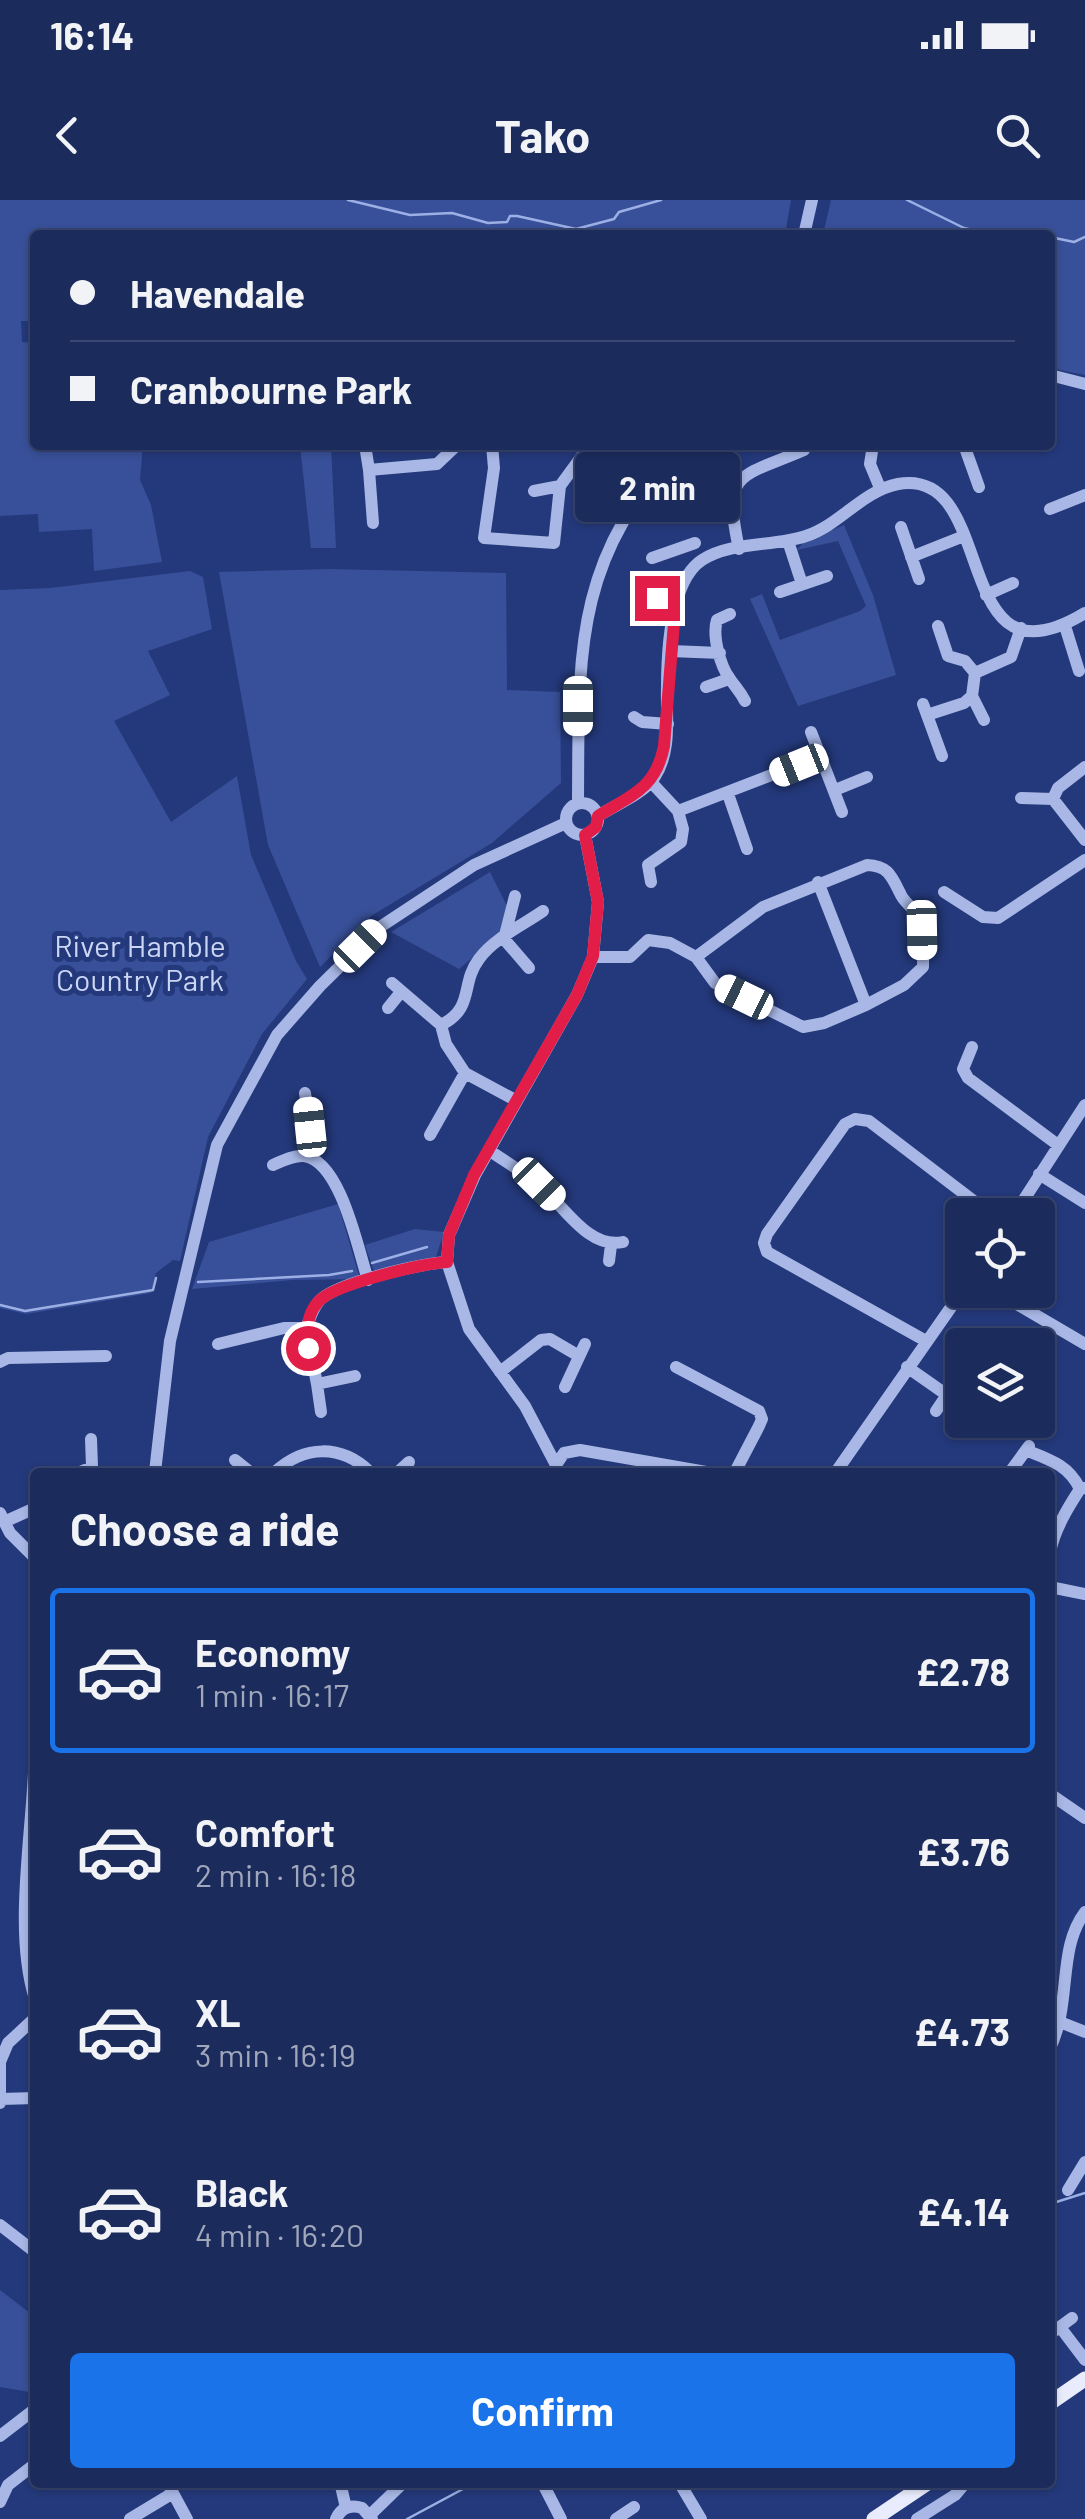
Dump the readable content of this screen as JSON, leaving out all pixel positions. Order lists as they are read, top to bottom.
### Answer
{
  "parks": ["River Hamble Country Park"],
  "page": {
    "status": "16:14",
    "header": "Tako",
    "banner": ["Havendale", "Cranbourne Park"],
    "bubble": "2 min",
    "heading": "Choose a ride",
    "list": [
      {
        "name": "Economy",
        "note": "1 min · 16:17",
        "value": "£2.78"
      },
      {
        "name": "Comfort",
        "note": "2 min · 16:18",
        "value": "£3.76"
      },
      {
        "name": "XL",
        "note": "3 min · 16:19",
        "value": "£4.73"
      },
      {
        "name": "Black",
        "note": "4 min · 16:20",
        "value": "£4.14"
      }
    ],
    "buttons": "Confirm"
  }
}
